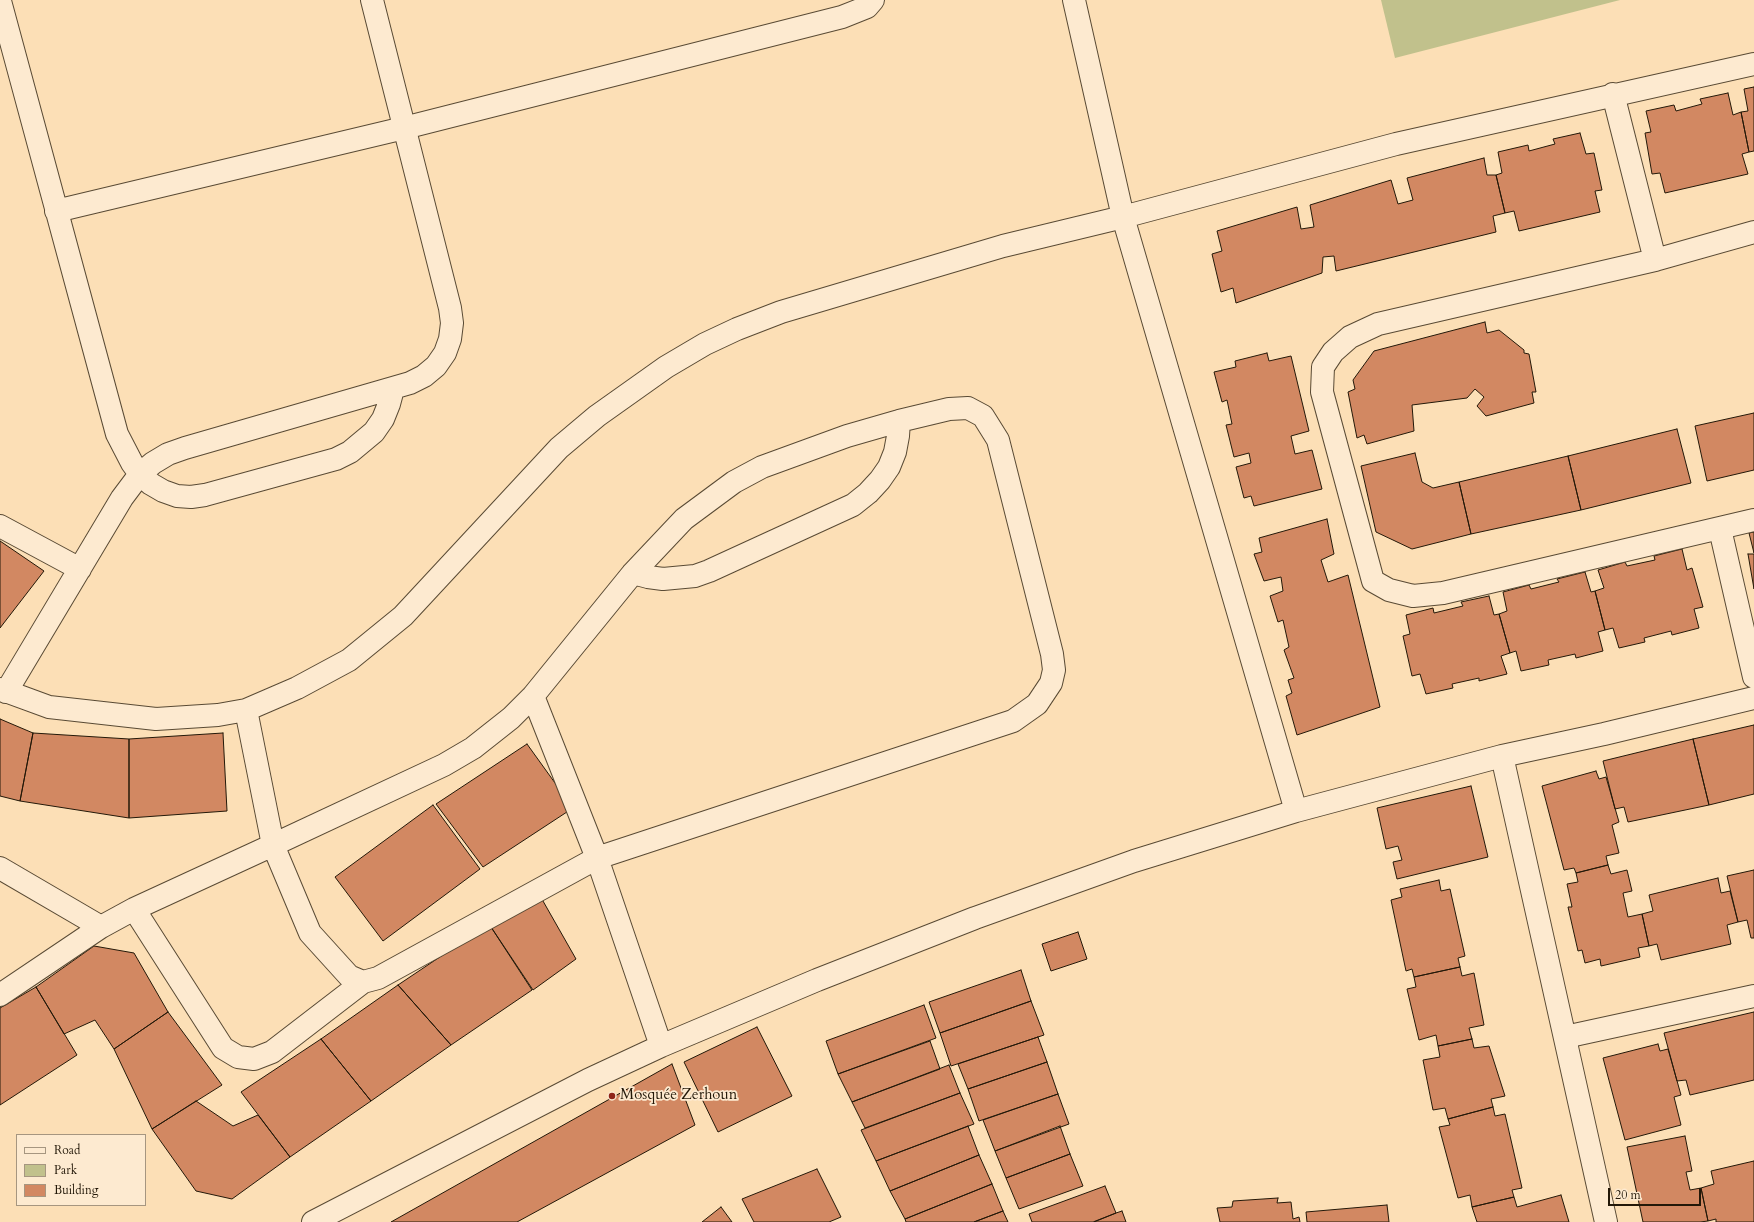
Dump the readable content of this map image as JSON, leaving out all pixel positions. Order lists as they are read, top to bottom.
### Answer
{
  "places": ["Mosquée Zerhoun"],
  "legend": ["Road", "Park", "Building"],
  "scale_bar": "20 m"
}
